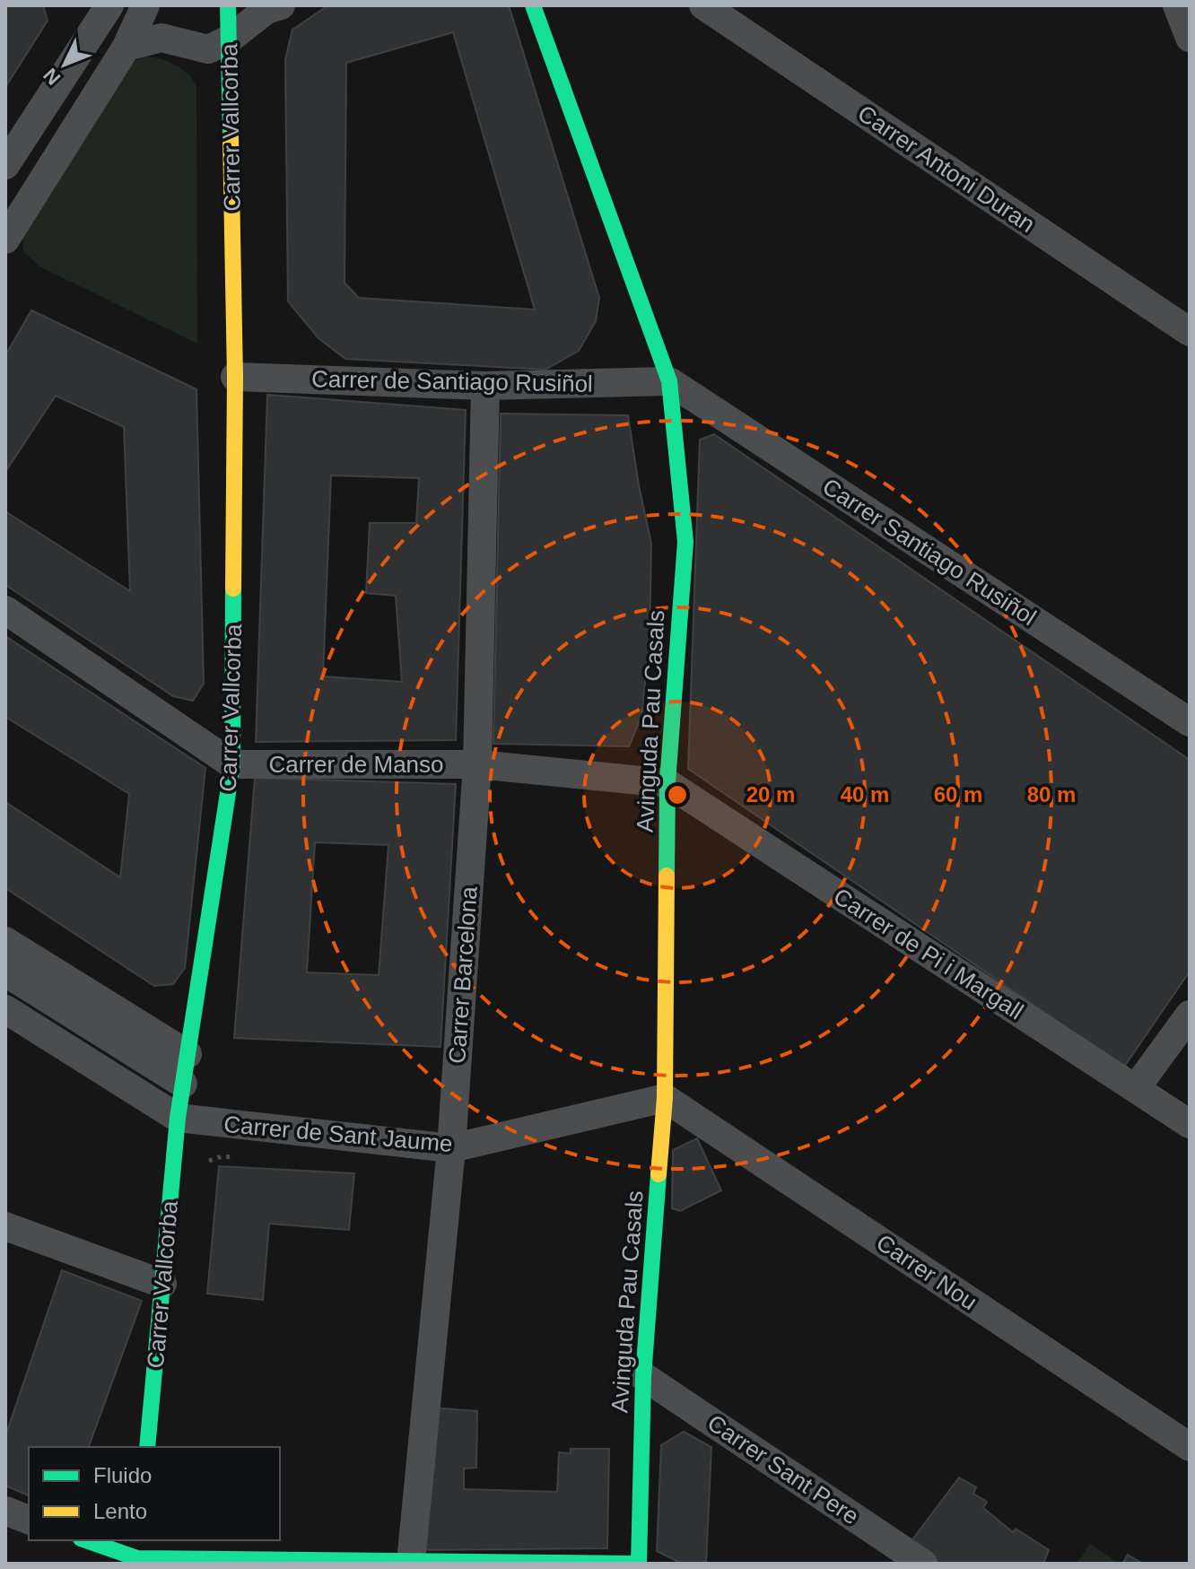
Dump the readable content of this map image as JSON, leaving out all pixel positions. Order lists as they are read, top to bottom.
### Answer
{
  "streets": {
    "street": [
      "Carrer Vallcorba",
      "Carrer Antoni Duran",
      "Carrer de Santiago Rusiñol",
      "Carrer Santiago Rusiñol",
      "Avinguda Pau Casals",
      "Carrer de Manso",
      "Carrer de Pi i Margall",
      "Carrer Barcelona",
      "Carrer de Sant Jaume",
      "Carrer Nou",
      "Carrer Sant Pere"
    ]
  },
  "crossings": [
    ["Carrer Vallcorba", "Carrer de Santiago Rusiñol"],
    ["Carrer Vallcorba", "Carrer de Manso"],
    ["Carrer Vallcorba", "Carrer de Sant Jaume"],
    ["Carrer de Santiago Rusiñol", "Carrer Santiago Rusiñol"],
    ["Carrer de Santiago Rusiñol", "Avinguda Pau Casals"],
    ["Carrer de Santiago Rusiñol", "Carrer Barcelona"],
    ["Carrer Santiago Rusiñol", "Avinguda Pau Casals"],
    ["Avinguda Pau Casals", "Carrer de Manso"],
    ["Avinguda Pau Casals", "Carrer de Pi i Margall"],
    ["Avinguda Pau Casals", "Carrer de Sant Jaume"],
    ["Avinguda Pau Casals", "Carrer Nou"],
    ["Avinguda Pau Casals", "Carrer Sant Pere"],
    ["Carrer de Manso", "Carrer de Pi i Margall"],
    ["Carrer de Manso", "Carrer Barcelona"],
    ["Carrer Barcelona", "Carrer de Sant Jaume"],
    ["Carrer de Sant Jaume", "Carrer Nou"]
  ],
  "legend": ["Fluido", "Lento"],
  "north": "bottom left",
  "rings": [
    "20 m",
    "40 m",
    "60 m",
    "80 m"
  ]
}
